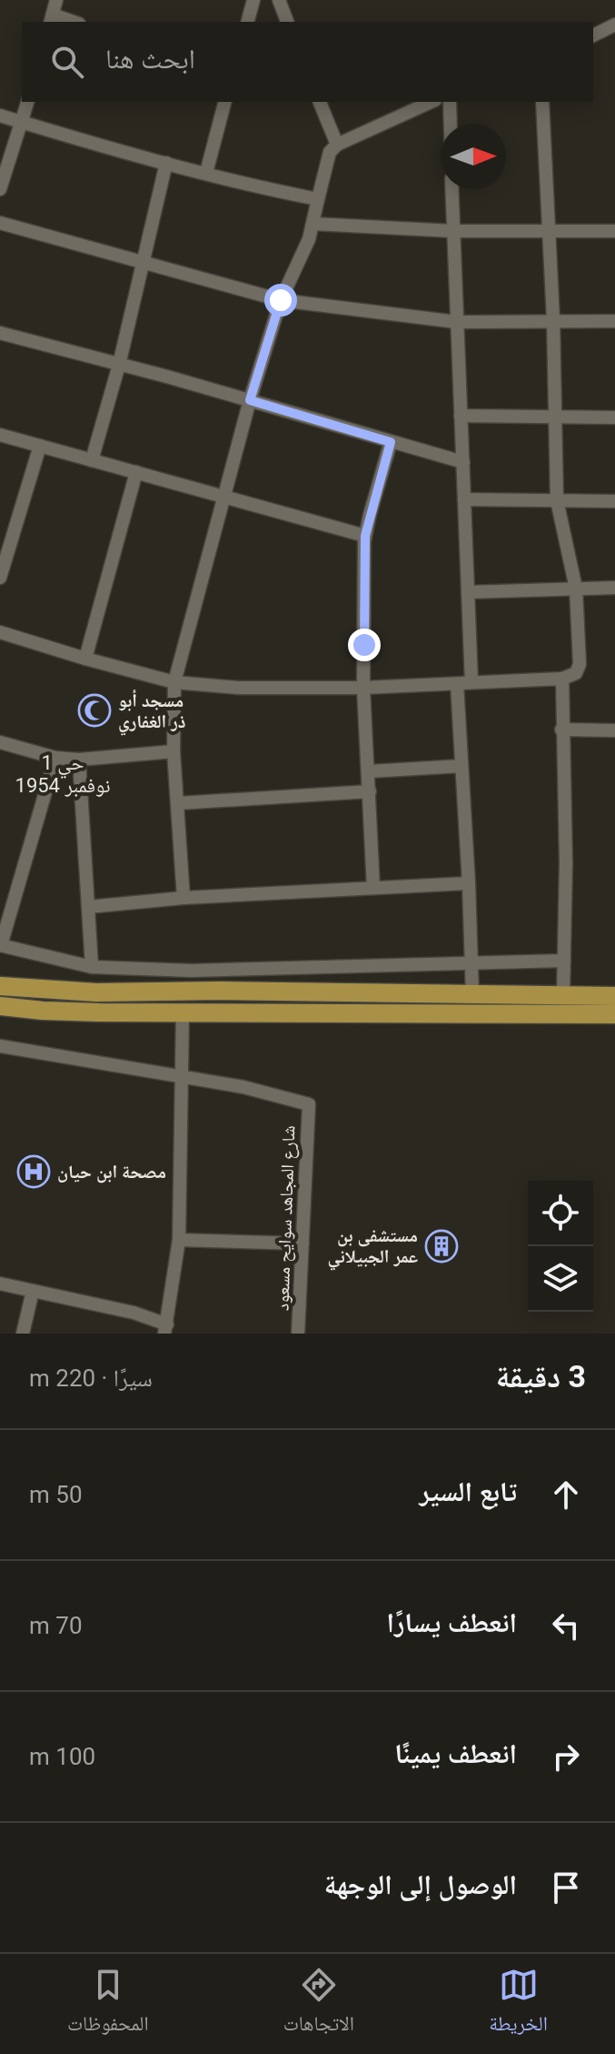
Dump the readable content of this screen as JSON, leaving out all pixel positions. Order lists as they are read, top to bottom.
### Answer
{
  "streets": {
    "street": ["شارع المجاهد سوايح مسعود"]
  },
  "districts": ["حي 1 نوفمبر 1954"],
  "places": {
    "mosque": ["مسجد أبو ذر الغفاري"],
    "hospital": ["مصحة ابن حيان"],
    "building": ["مستشفى بن عمر الجبيلاني"]
  },
  "north": "right",
  "page": {
    "search": "ابحث هنا",
    "heading": ["3 دقيقة", "سيرًا · 220 m"],
    "list": [
      ["تابع السير", "50 m"],
      ["انعطف يسارًا", "70 m"],
      ["انعطف يمينًا", "100 m"],
      "الوصول إلى الوجهة"
    ],
    "nav": ["الخريطة", "الاتجاهات", "المحفوظات"]
  }
}
